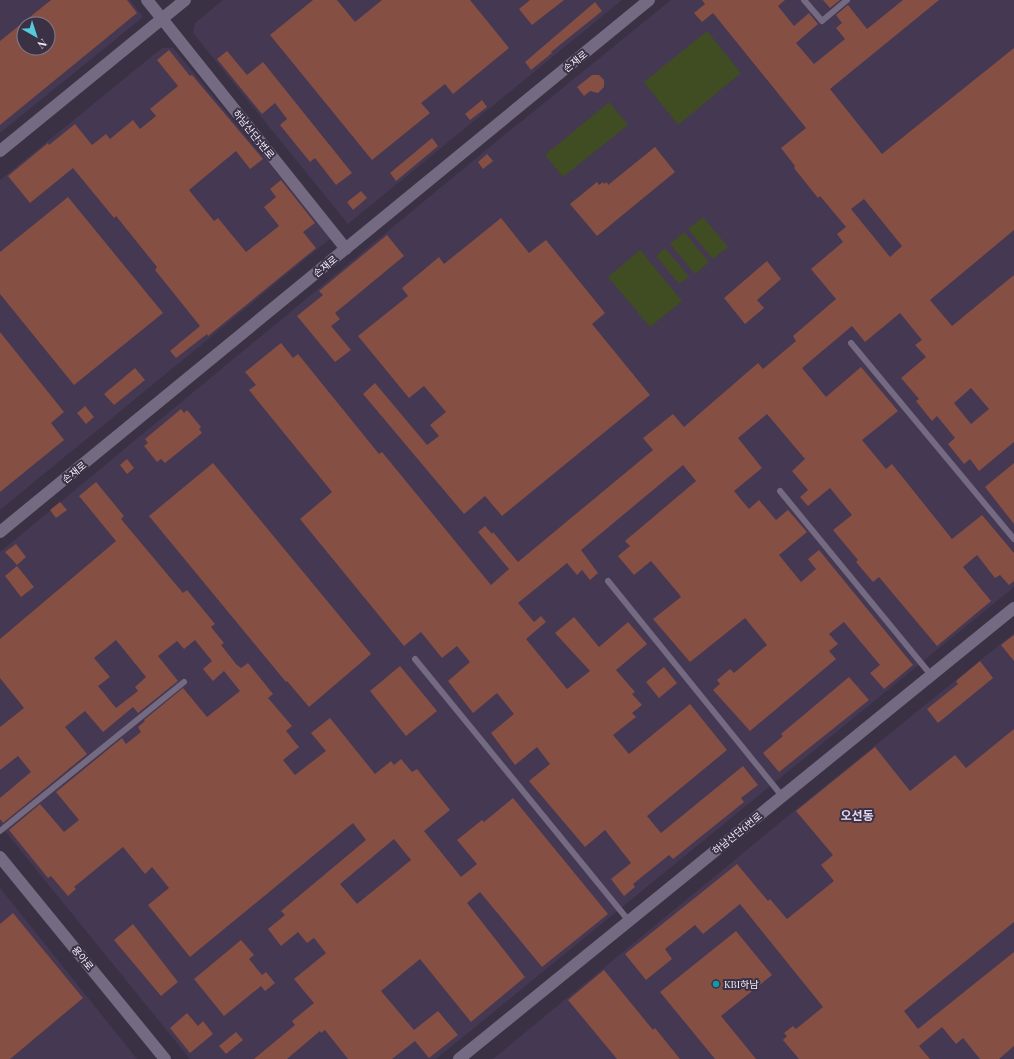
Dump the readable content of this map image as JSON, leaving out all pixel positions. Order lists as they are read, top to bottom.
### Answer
{
  "streets": {
    "street": [
      "손재로",
      "하남산단5번로",
      "하남산단6번로",
      "용아로"
    ]
  },
  "crossings": [
    ["손재로", "하남산단5번로"]
  ],
  "districts": ["오선동"],
  "places": ["KBI하남"],
  "north": "bottom right"
}
